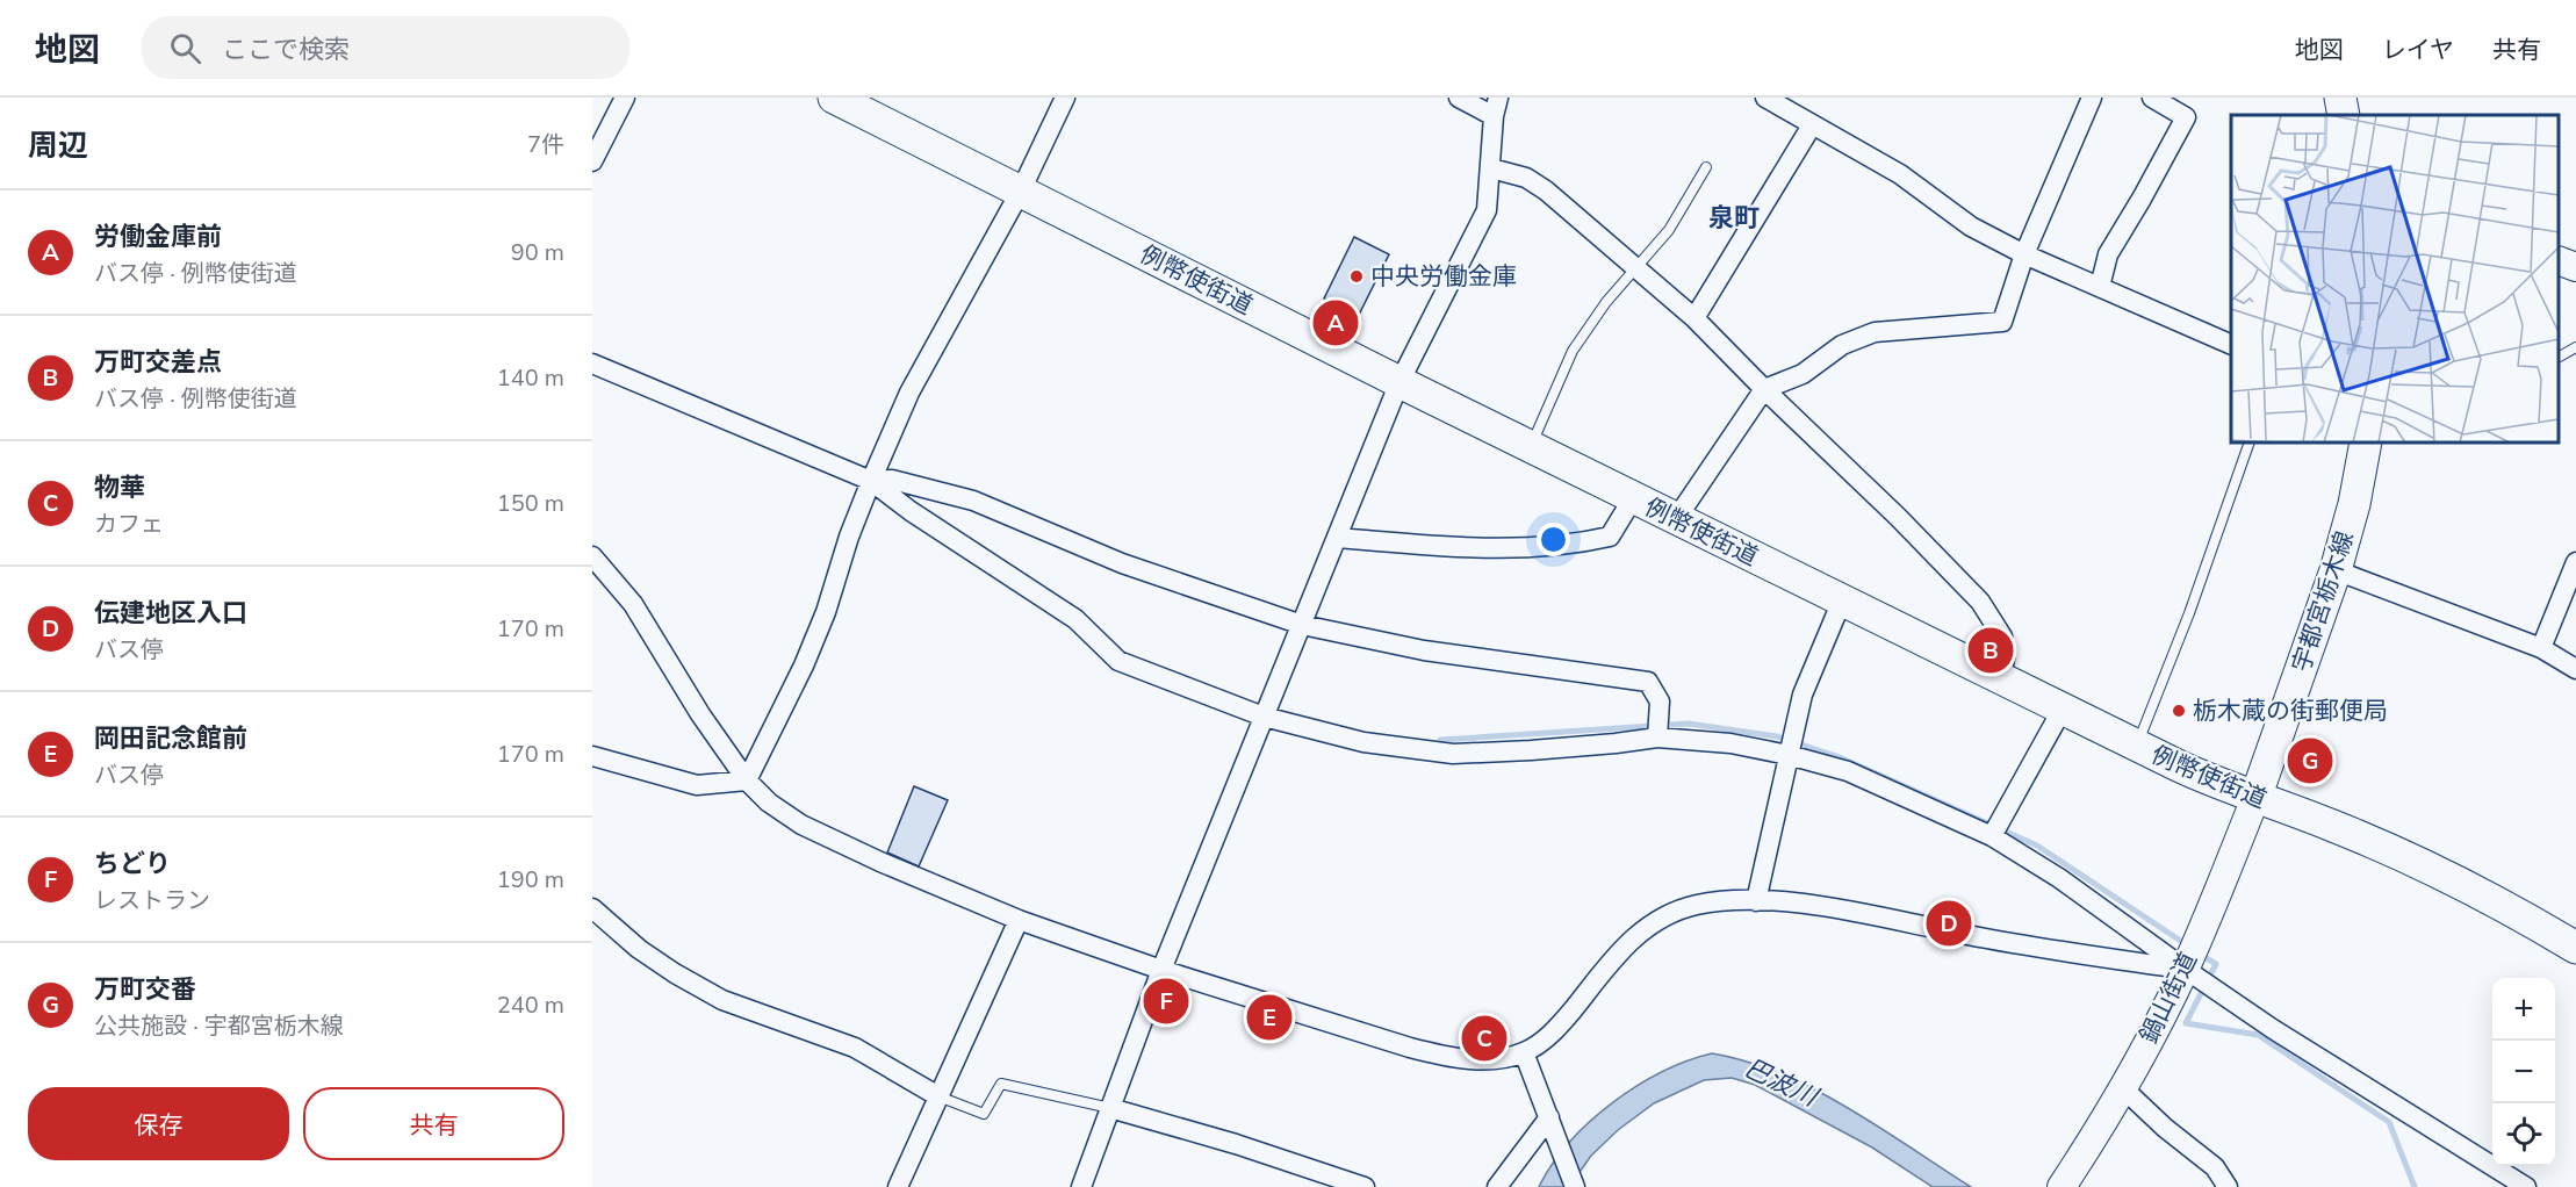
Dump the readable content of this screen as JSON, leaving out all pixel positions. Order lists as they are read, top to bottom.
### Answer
{
  "streets": {
    "main road": ["例幣使街道", "宇都宮栃木線"],
    "street": ["鍋山街道"]
  },
  "crossings": [
    ["例幣使街道", "宇都宮栃木線"],
    ["例幣使街道", "鍋山街道"],
    ["宇都宮栃木線", "鍋山街道"]
  ],
  "districts": ["泉町"],
  "water": ["巴波川"],
  "places": ["中央労働金庫", "栃木蔵の街郵便局"],
  "page": {
    "header": "地図",
    "search": "ここで検索",
    "nav": ["地図", "レイヤ", "共有"],
    "heading": ["周辺", "7件"],
    "list": [
      {
        "mark": "A",
        "name": "労働金庫前",
        "note": "バス停 · 例幣使街道",
        "value": "90 m"
      },
      {
        "mark": "B",
        "name": "万町交差点",
        "note": "バス停 · 例幣使街道",
        "value": "140 m"
      },
      {
        "mark": "C",
        "name": "物華",
        "note": "カフェ",
        "value": "150 m"
      },
      {
        "mark": "D",
        "name": "伝建地区入口",
        "note": "バス停",
        "value": "170 m"
      },
      {
        "mark": "E",
        "name": "岡田記念館前",
        "note": "バス停",
        "value": "170 m"
      },
      {
        "mark": "F",
        "name": "ちどり",
        "note": "レストラン",
        "value": "190 m"
      },
      {
        "mark": "G",
        "name": "万町交番",
        "note": "公共施設 · 宇都宮栃木線",
        "value": "240 m"
      }
    ],
    "pins": [
      "A",
      "B",
      "G",
      "D",
      "F",
      "E",
      "C"
    ],
    "map_buttons": ["+", "−"],
    "buttons": ["保存", "共有"]
  }
}
